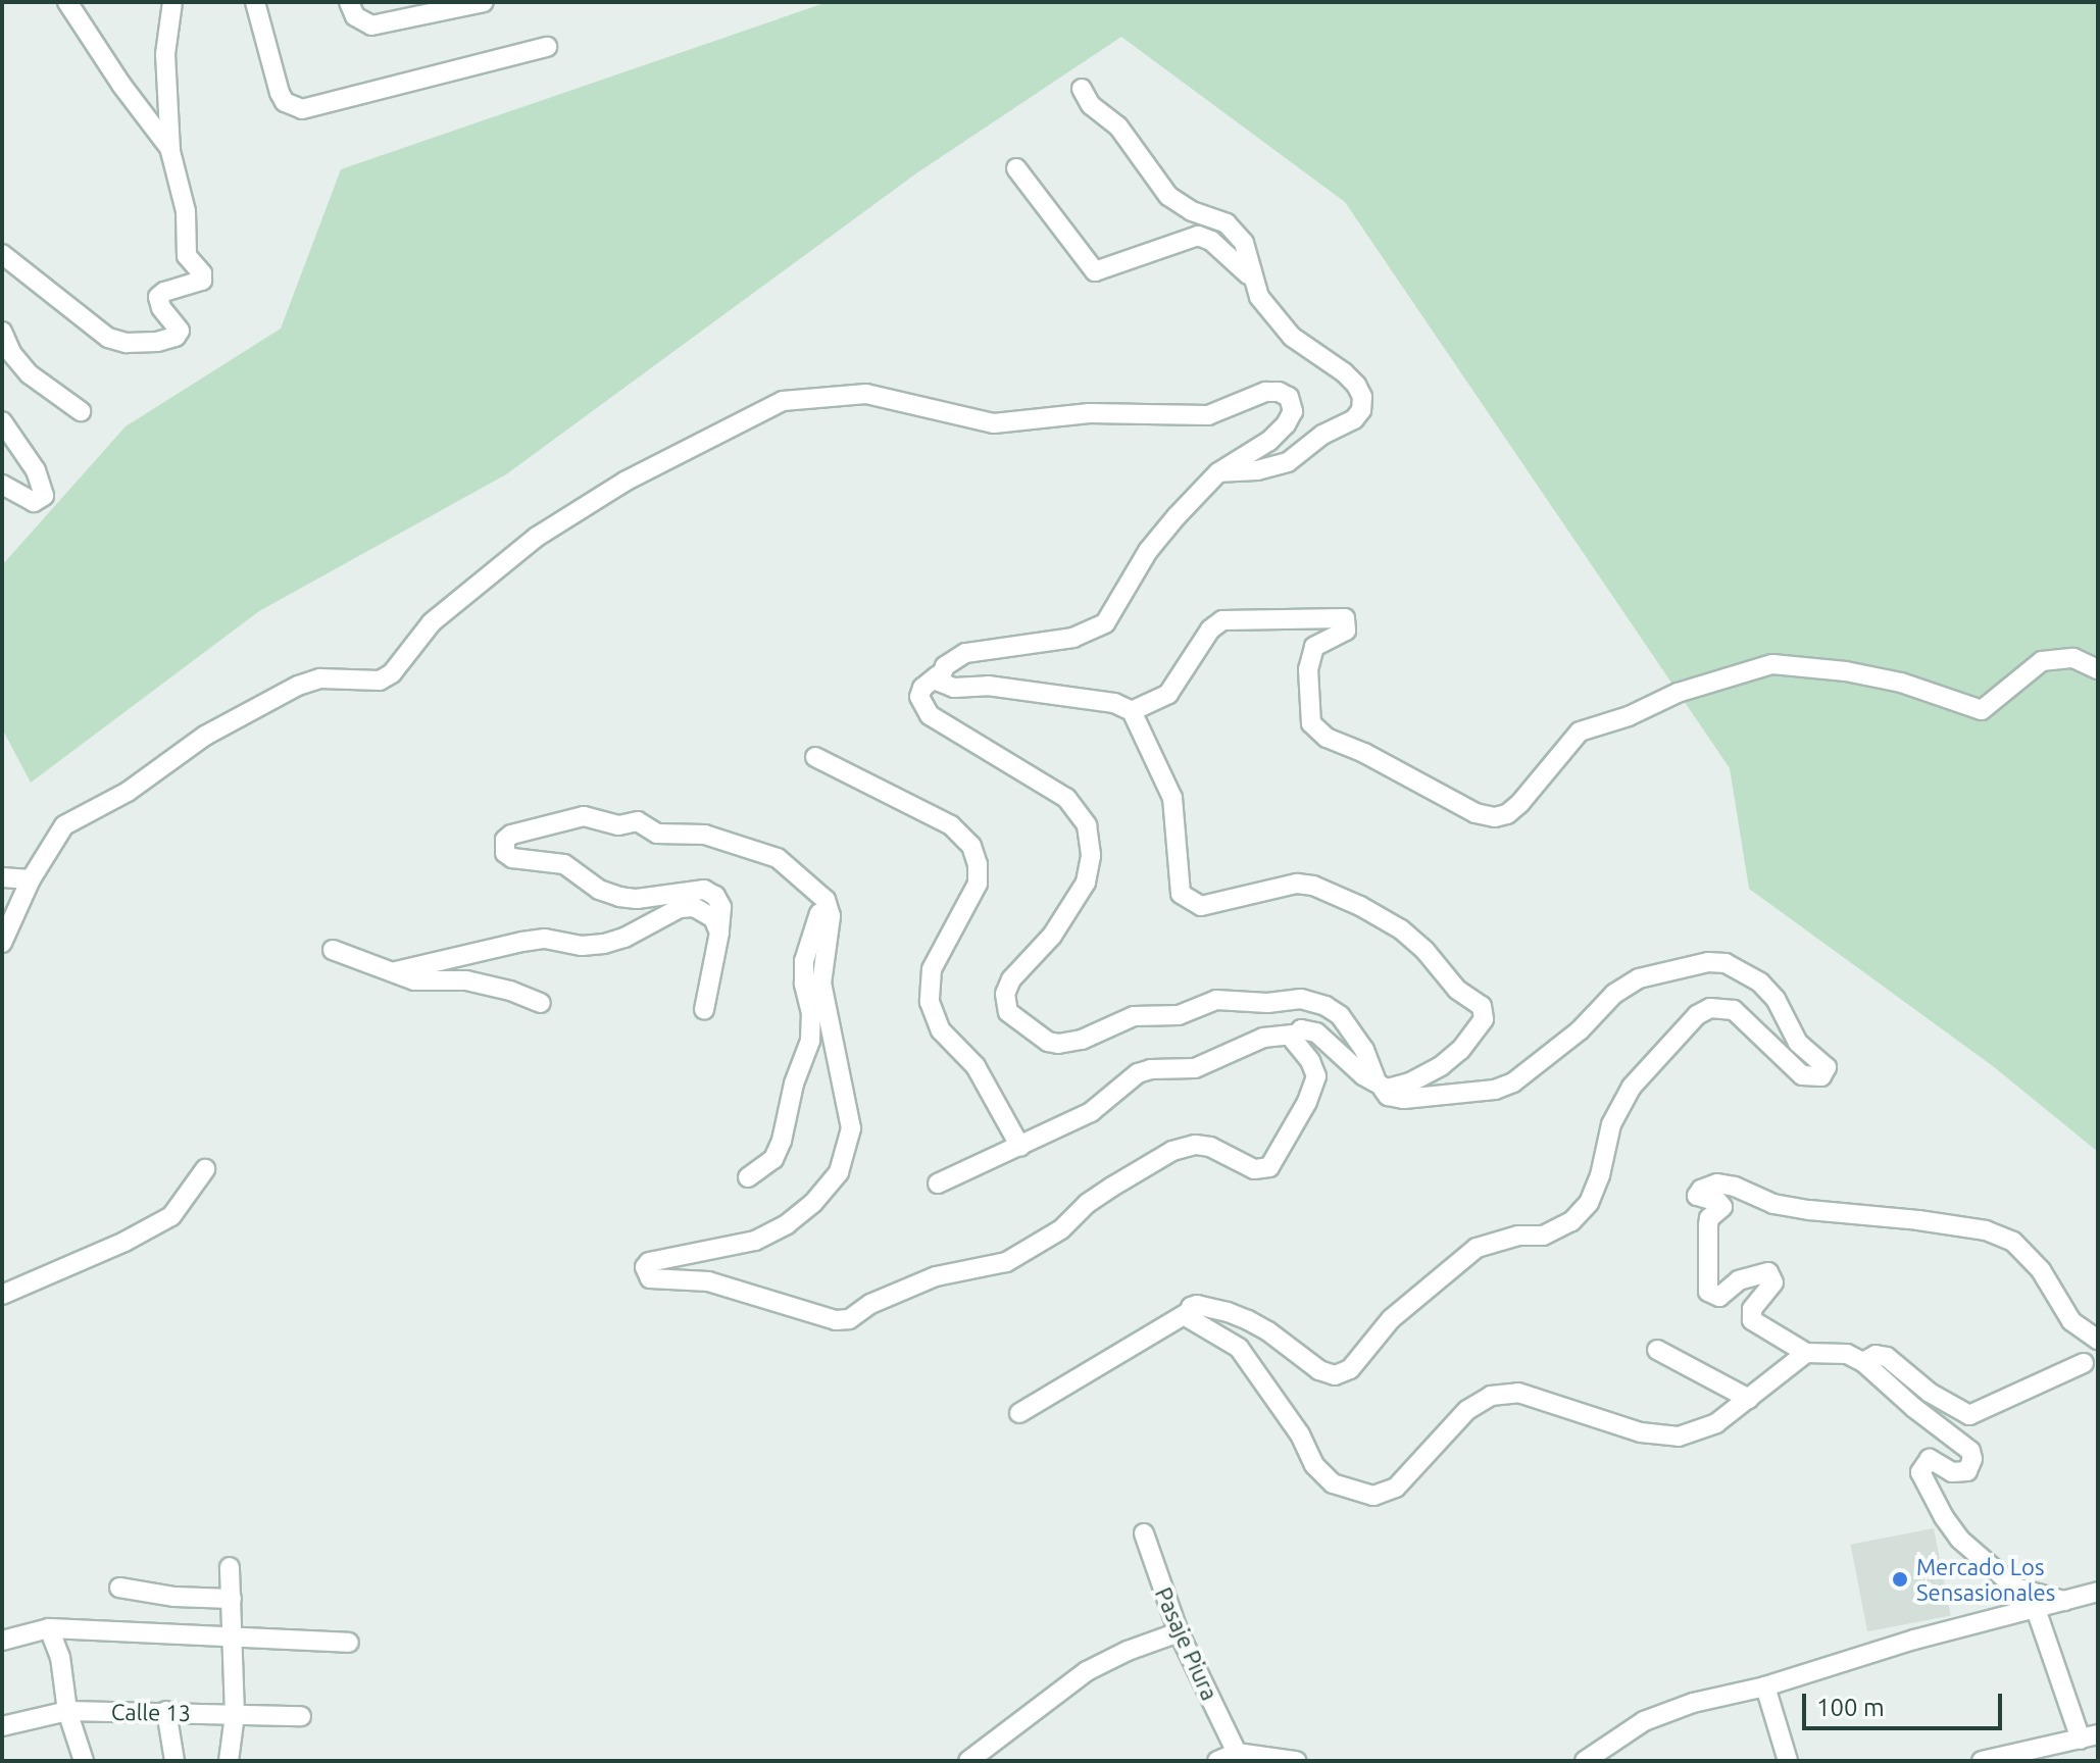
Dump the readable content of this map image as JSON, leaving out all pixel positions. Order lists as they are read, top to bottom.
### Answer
{
  "streets": {
    "street": ["Pasaje Piura", "Calle 13"]
  },
  "places": ["Mercado Los Sensasionales"],
  "scale_bar": "100 m"
}
